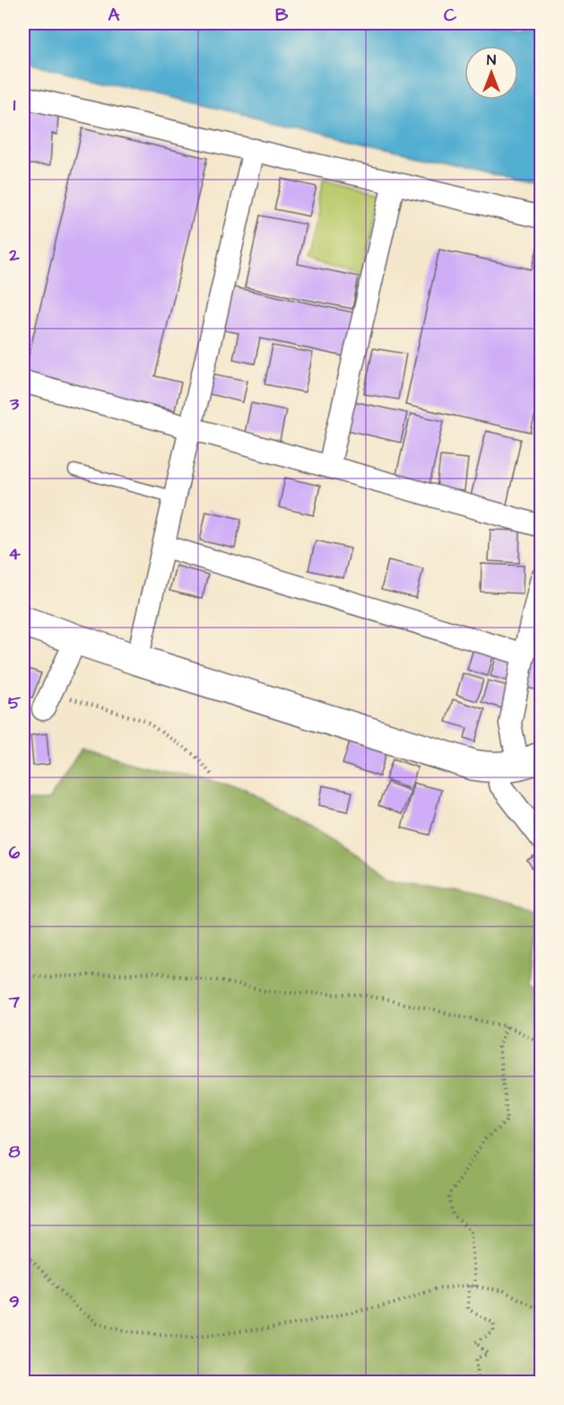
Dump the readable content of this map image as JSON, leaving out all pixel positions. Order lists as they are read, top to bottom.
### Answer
{
  "north": "top",
  "grid": {
    "columns": ["A", "B", "C"],
    "rows": [
      "1",
      "2",
      "3",
      "4",
      "5",
      "6",
      "7",
      "8",
      "9"
    ]
  }
}
